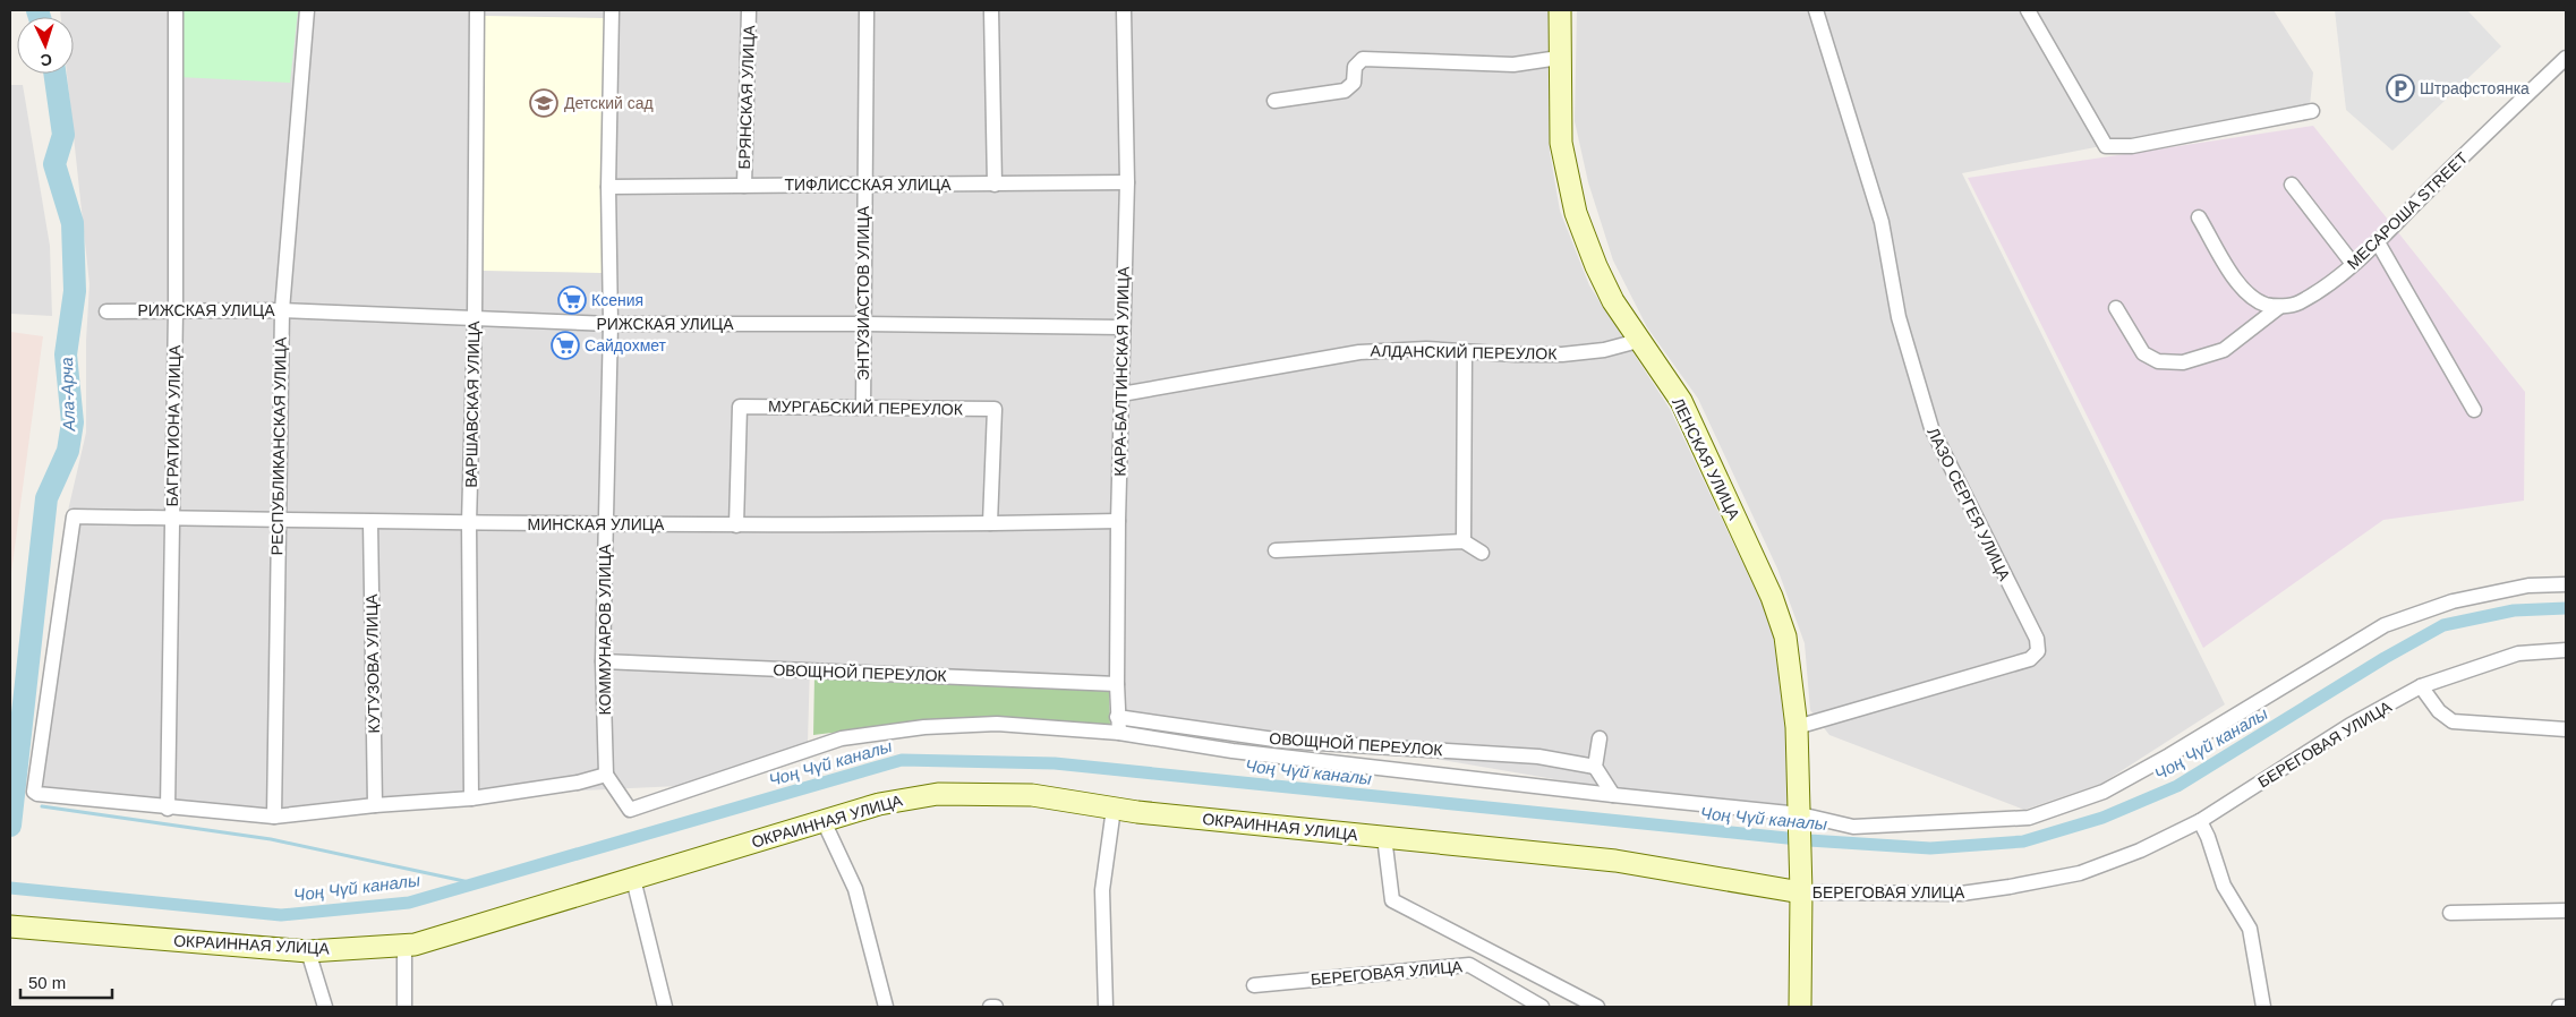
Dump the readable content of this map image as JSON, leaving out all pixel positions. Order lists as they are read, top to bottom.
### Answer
{
  "streets": {
    "street": [
      "БРЯНСКАЯ УЛИЦА",
      "ТИФЛИССКАЯ УЛИЦА",
      "МЕСАРОША STREET",
      "ЭНТУЗИАСТОВ УЛИЦА",
      "РИЖСКАЯ УЛИЦА",
      "АЛДАНСКИЙ ПЕРЕУЛОК",
      "КАРА-БАЛТИНСКАЯ УЛИЦА",
      "ВАРШАВСКАЯ УЛИЦА",
      "МУРГАБСКИЙ ПЕРЕУЛОК",
      "БАГРАТИОНА УЛИЦА",
      "РЕСПУБЛИКАНСКАЯ УЛИЦА",
      "ЛЕНСКАЯ УЛИЦА",
      "ЛАЗО СЕРГЕЯ УЛИЦА",
      "МИНСКАЯ УЛИЦА",
      "КОММУНАРОВ УЛИЦА",
      "КУТУЗОВА УЛИЦА",
      "ОВОЩНОЙ ПЕРЕУЛОК",
      "БЕРЕГОВАЯ УЛИЦА",
      "ОКРАИННАЯ УЛИЦА"
    ]
  },
  "crossings": [
    ["БРЯНСКАЯ УЛИЦА", "ТИФЛИССКАЯ УЛИЦА"],
    ["ТИФЛИССКАЯ УЛИЦА", "ЭНТУЗИАСТОВ УЛИЦА"],
    ["ТИФЛИССКАЯ УЛИЦА", "КАРА-БАЛТИНСКАЯ УЛИЦА"],
    ["ТИФЛИССКАЯ УЛИЦА", "КОММУНАРОВ УЛИЦА"],
    ["ЭНТУЗИАСТОВ УЛИЦА", "РИЖСКАЯ УЛИЦА"],
    ["ЭНТУЗИАСТОВ УЛИЦА", "МУРГАБСКИЙ ПЕРЕУЛОК"],
    ["РИЖСКАЯ УЛИЦА", "КАРА-БАЛТИНСКАЯ УЛИЦА"],
    ["РИЖСКАЯ УЛИЦА", "ВАРШАВСКАЯ УЛИЦА"],
    ["РИЖСКАЯ УЛИЦА", "БАГРАТИОНА УЛИЦА"],
    ["РИЖСКАЯ УЛИЦА", "РЕСПУБЛИКАНСКАЯ УЛИЦА"],
    ["РИЖСКАЯ УЛИЦА", "КОММУНАРОВ УЛИЦА"],
    ["АЛДАНСКИЙ ПЕРЕУЛОК", "КАРА-БАЛТИНСКАЯ УЛИЦА"],
    ["АЛДАНСКИЙ ПЕРЕУЛОК", "ЛЕНСКАЯ УЛИЦА"],
    ["КАРА-БАЛТИНСКАЯ УЛИЦА", "МИНСКАЯ УЛИЦА"],
    ["КАРА-БАЛТИНСКАЯ УЛИЦА", "ОВОЩНОЙ ПЕРЕУЛОК"],
    ["ВАРШАВСКАЯ УЛИЦА", "МИНСКАЯ УЛИЦА"],
    ["МУРГАБСКИЙ ПЕРЕУЛОК", "МИНСКАЯ УЛИЦА"],
    ["БАГРАТИОНА УЛИЦА", "МИНСКАЯ УЛИЦА"],
    ["РЕСПУБЛИКАНСКАЯ УЛИЦА", "МИНСКАЯ УЛИЦА"],
    ["ЛЕНСКАЯ УЛИЦА", "ЛАЗО СЕРГЕЯ УЛИЦА"],
    ["ЛЕНСКАЯ УЛИЦА", "БЕРЕГОВАЯ УЛИЦА"],
    ["ЛЕНСКАЯ УЛИЦА", "ОКРАИННАЯ УЛИЦА"],
    ["МИНСКАЯ УЛИЦА", "КОММУНАРОВ УЛИЦА"],
    ["МИНСКАЯ УЛИЦА", "КУТУЗОВА УЛИЦА"],
    ["КОММУНАРОВ УЛИЦА", "ОВОЩНОЙ ПЕРЕУЛОК"],
    ["БЕРЕГОВАЯ УЛИЦА", "ОКРАИННАЯ УЛИЦА"]
  ],
  "water": ["Ала-Арча", "Чоң Чүй каналы"],
  "places": {
    "parking": ["Штрафстоянка"],
    "school or university": ["Детский сад"],
    "supermarket": ["Ксения", "Сайдохмет"]
  },
  "scale_bar": "50 m",
  "north": "bottom"
}
